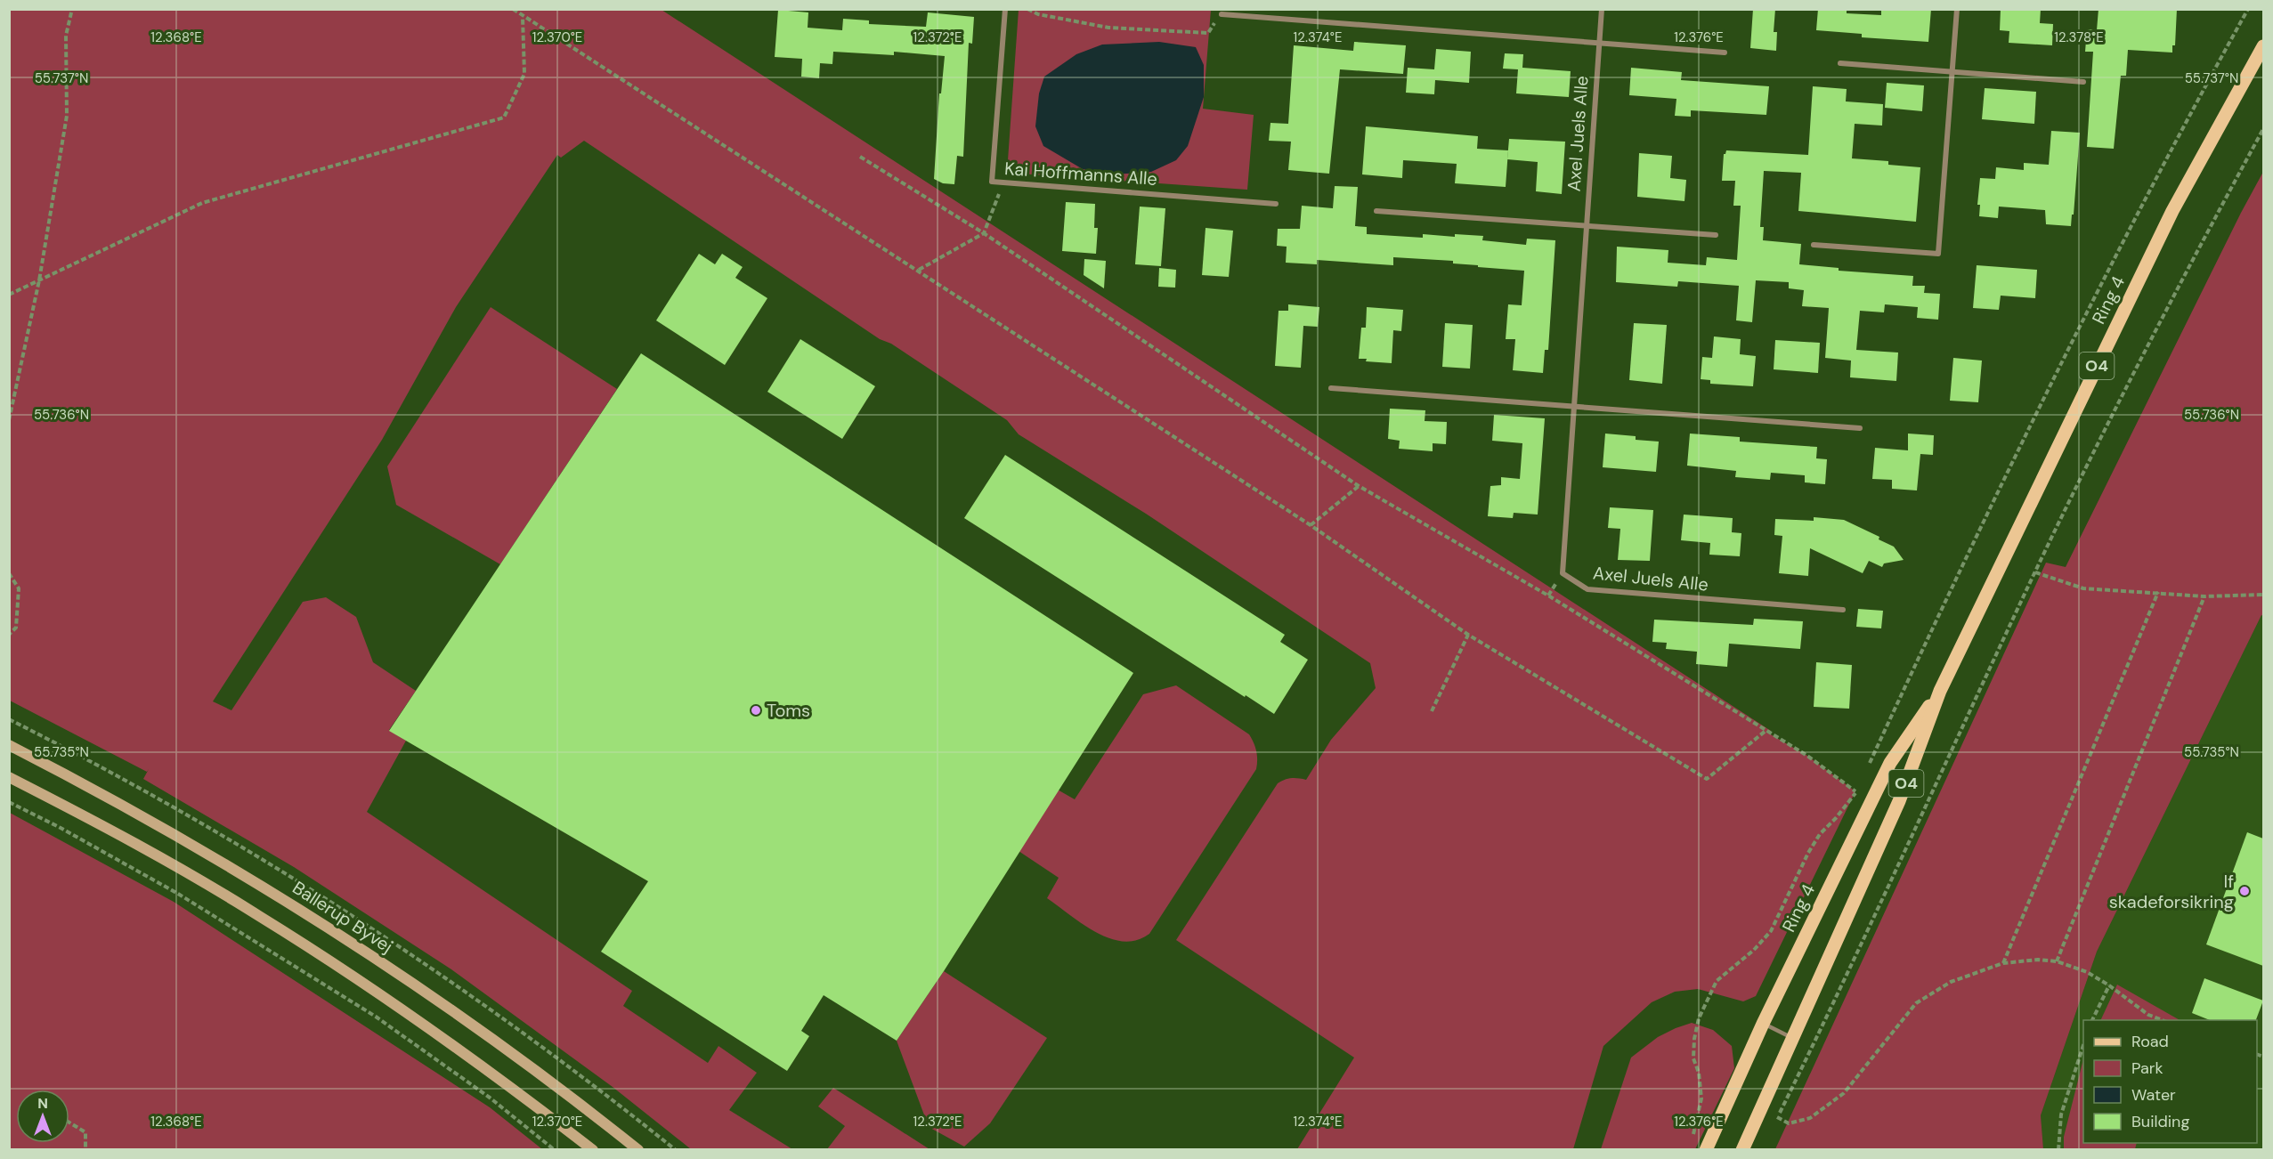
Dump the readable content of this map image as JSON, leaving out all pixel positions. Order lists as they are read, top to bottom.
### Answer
{
  "streets": {
    "main road": ["Ring 4", "O4", "Ballerup Byvej"],
    "street": ["Axel Juels Alle", "Kai Hoffmanns Alle"]
  },
  "places": ["Toms", "If skadeforsikring"],
  "legend": [
    "Road",
    "Park",
    "Water",
    "Building"
  ],
  "north": "top",
  "coordinates": [
    "12.368°E",
    "12.370°E",
    "12.372°E",
    "12.374°E",
    "12.376°E",
    "12.378°E",
    "55.737°N",
    "55.736°N",
    "55.735°N"
  ]
}
